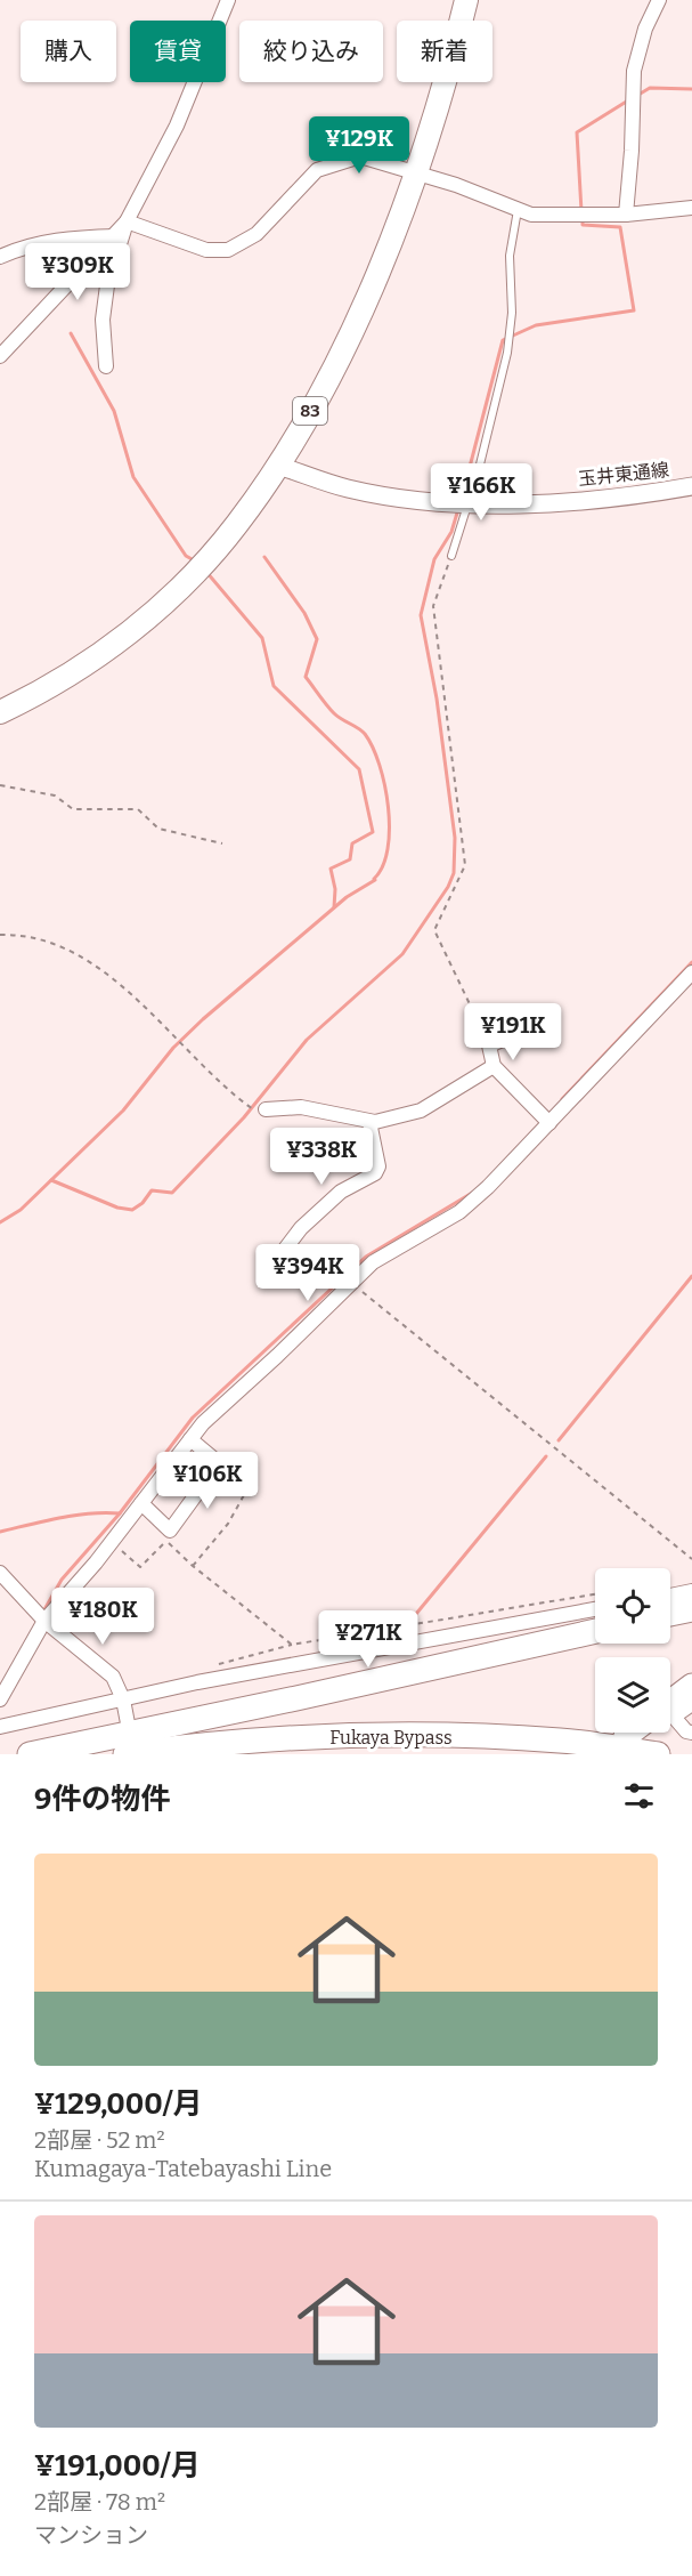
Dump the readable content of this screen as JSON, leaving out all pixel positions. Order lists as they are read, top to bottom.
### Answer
{
  "streets": {
    "highway": ["Fukaya Bypass"],
    "main road": ["83"],
    "street": ["玉井東通線"]
  },
  "crossings": [
    ["83", "玉井東通線"]
  ],
  "page": {
    "chip": [
      "購入",
      "賃貸",
      "絞り込み",
      "新着"
    ],
    "price": [
      "¥129K",
      "¥309K",
      "¥166K",
      "¥191K",
      "¥338K",
      "¥394K",
      "¥106K",
      "¥180K",
      "¥271K"
    ],
    "heading": "9件の物件",
    "list": [
      {
        "name": "¥129,000/月",
        "note": "2部屋 · 52 m² · Kumagaya-Tatebayashi Line"
      },
      {
        "name": "¥191,000/月",
        "note": "2部屋 · 78 m² · マンション"
      }
    ]
  }
}
